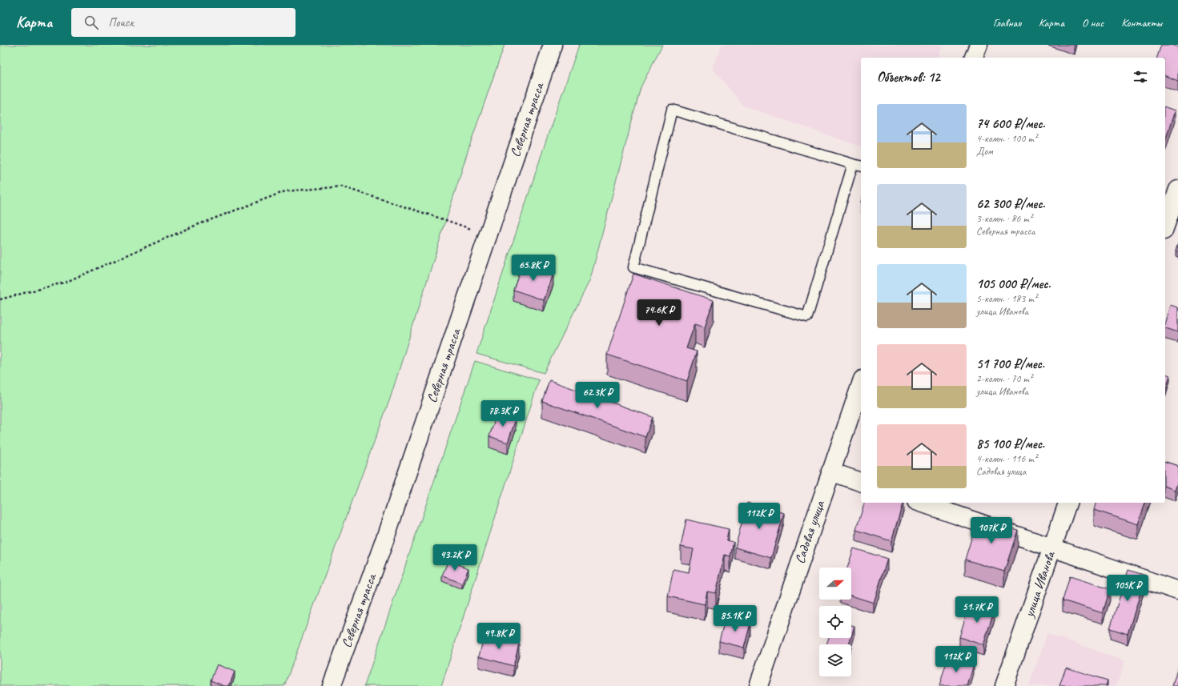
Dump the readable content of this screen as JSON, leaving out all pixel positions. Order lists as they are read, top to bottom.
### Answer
{
  "streets": {
    "street": ["Северная трасса", "Садовая улица", "улица Иванова"]
  },
  "north": "right",
  "page": {
    "header": "Карта",
    "search": "Поиск",
    "nav": [
      "Главная",
      "Карта",
      "О нас",
      "Контакты"
    ],
    "heading": "Объектов: 12",
    "list": [
      {
        "name": "74 600 ₽/мес.",
        "note": "4-комн. · 100 m² · Дом"
      },
      {
        "name": "62 300 ₽/мес.",
        "note": "3-комн. · 86 m² · Северная трасса"
      },
      {
        "name": "105 000 ₽/мес.",
        "note": "5-комн. · 183 m² · улица Иванова"
      },
      {
        "name": "51 700 ₽/мес.",
        "note": "2-комн. · 70 m² · улица Иванова"
      },
      {
        "name": "85 100 ₽/мес.",
        "note": "4-комн. · 116 m² · Садовая улица"
      }
    ],
    "price": [
      "65.8K ₽",
      "74.6K ₽",
      "62.3K ₽",
      "78.3K ₽",
      "112K ₽",
      "107K ₽",
      "43.2K ₽",
      "105K ₽",
      "51.7K ₽",
      "85.1K ₽",
      "49.8K ₽",
      "112K ₽"
    ]
  }
}
